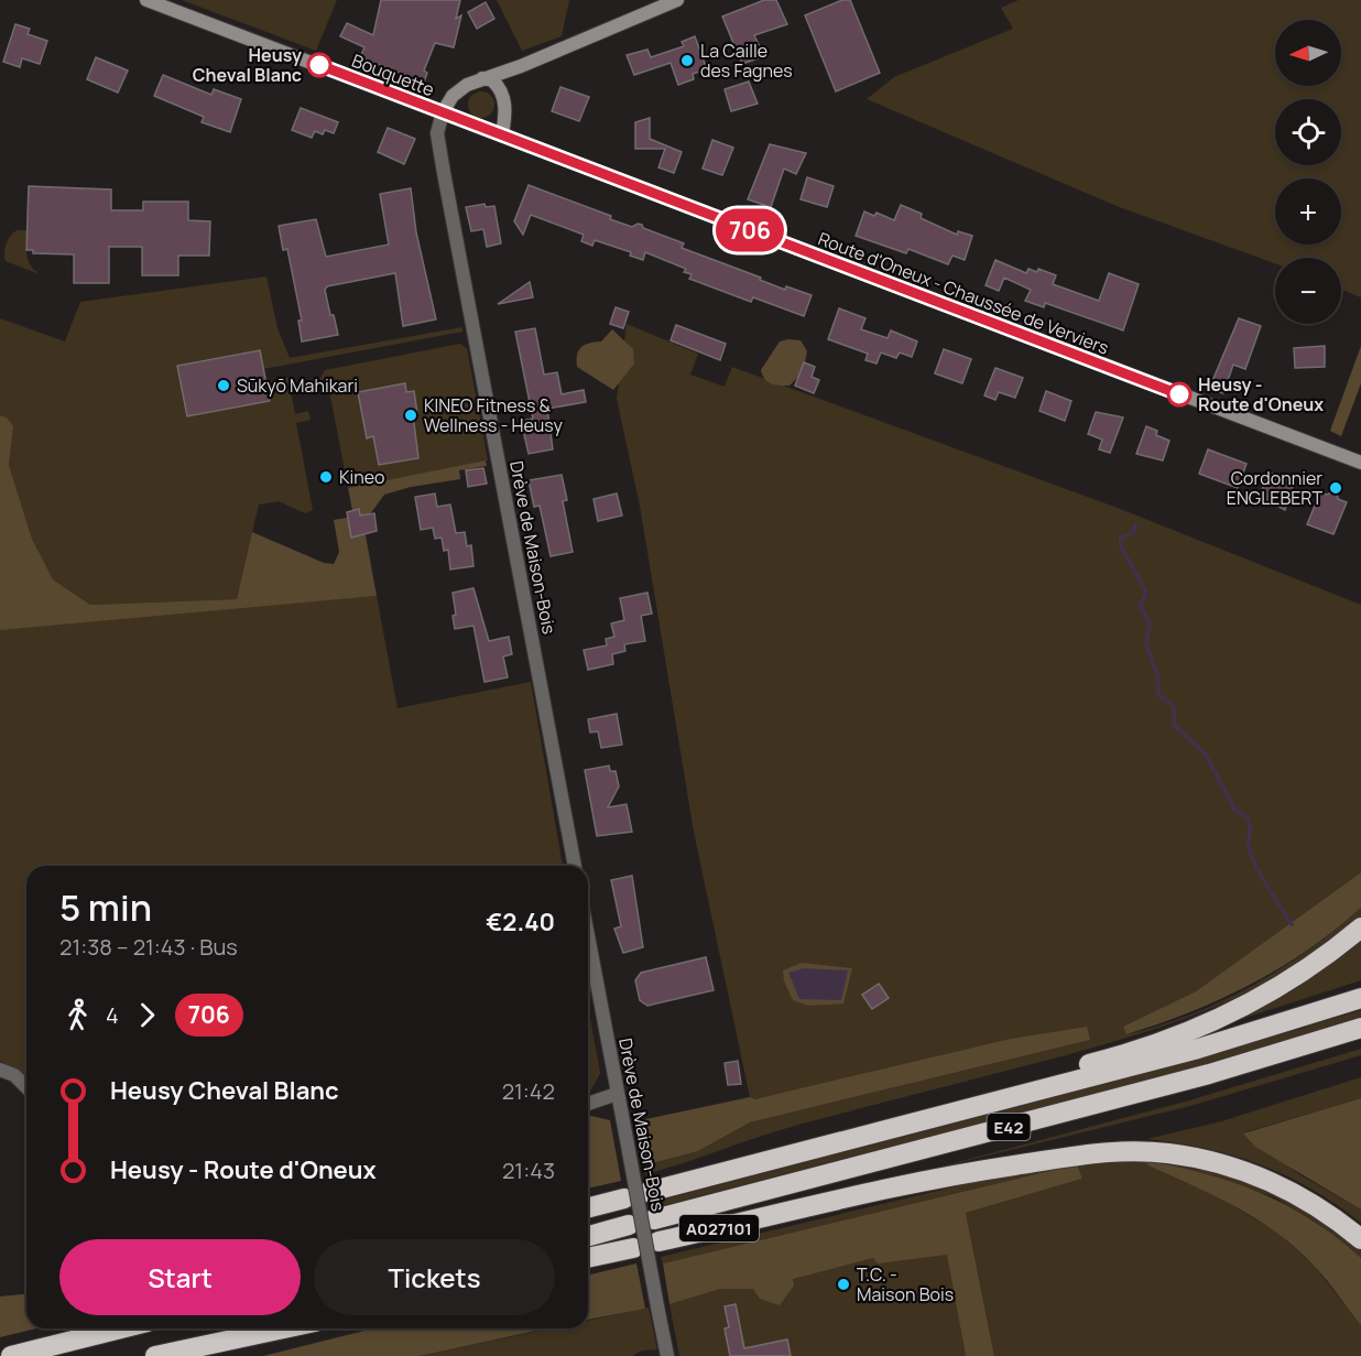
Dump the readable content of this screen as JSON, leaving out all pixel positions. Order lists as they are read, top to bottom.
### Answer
{
  "streets": {
    "highway": ["E42", "A027101"],
    "main road": ["Bouquette", "Route d'Oneux - Chaussée de Verviers"],
    "street": ["Drève de Maison-Bois"]
  },
  "crossings": [
    ["Bouquette", "Route d'Oneux - Chaussée de Verviers"],
    ["Bouquette", "Drève de Maison-Bois"],
    ["Route d'Oneux - Chaussée de Verviers", "Drève de Maison-Bois"]
  ],
  "places": [
    "La Caille des Fagnes",
    "Heusy Cheval Blanc",
    "Sūkyō Mahikari",
    "Heusy - Route d'Oneux",
    "KINEO Fitness & Wellness - Heusy",
    "Kineo",
    "Cordonnier ENGLEBERT",
    "T.C. - Maison Bois"
  ],
  "lines": ["bus line 706"],
  "north": "left",
  "page": {
    "on_map": "706",
    "map_buttons": ["+", "−"],
    "heading": ["5 min", "21:38 – 21:43 · Bus", "€2.40"],
    "legs": ["4", "706"],
    "list": [
      {
        "name": "Heusy Cheval Blanc",
        "value": "21:42"
      },
      {
        "name": "Heusy - Route d'Oneux",
        "value": "21:43"
      }
    ],
    "buttons": ["Start", "Tickets"]
  }
}
